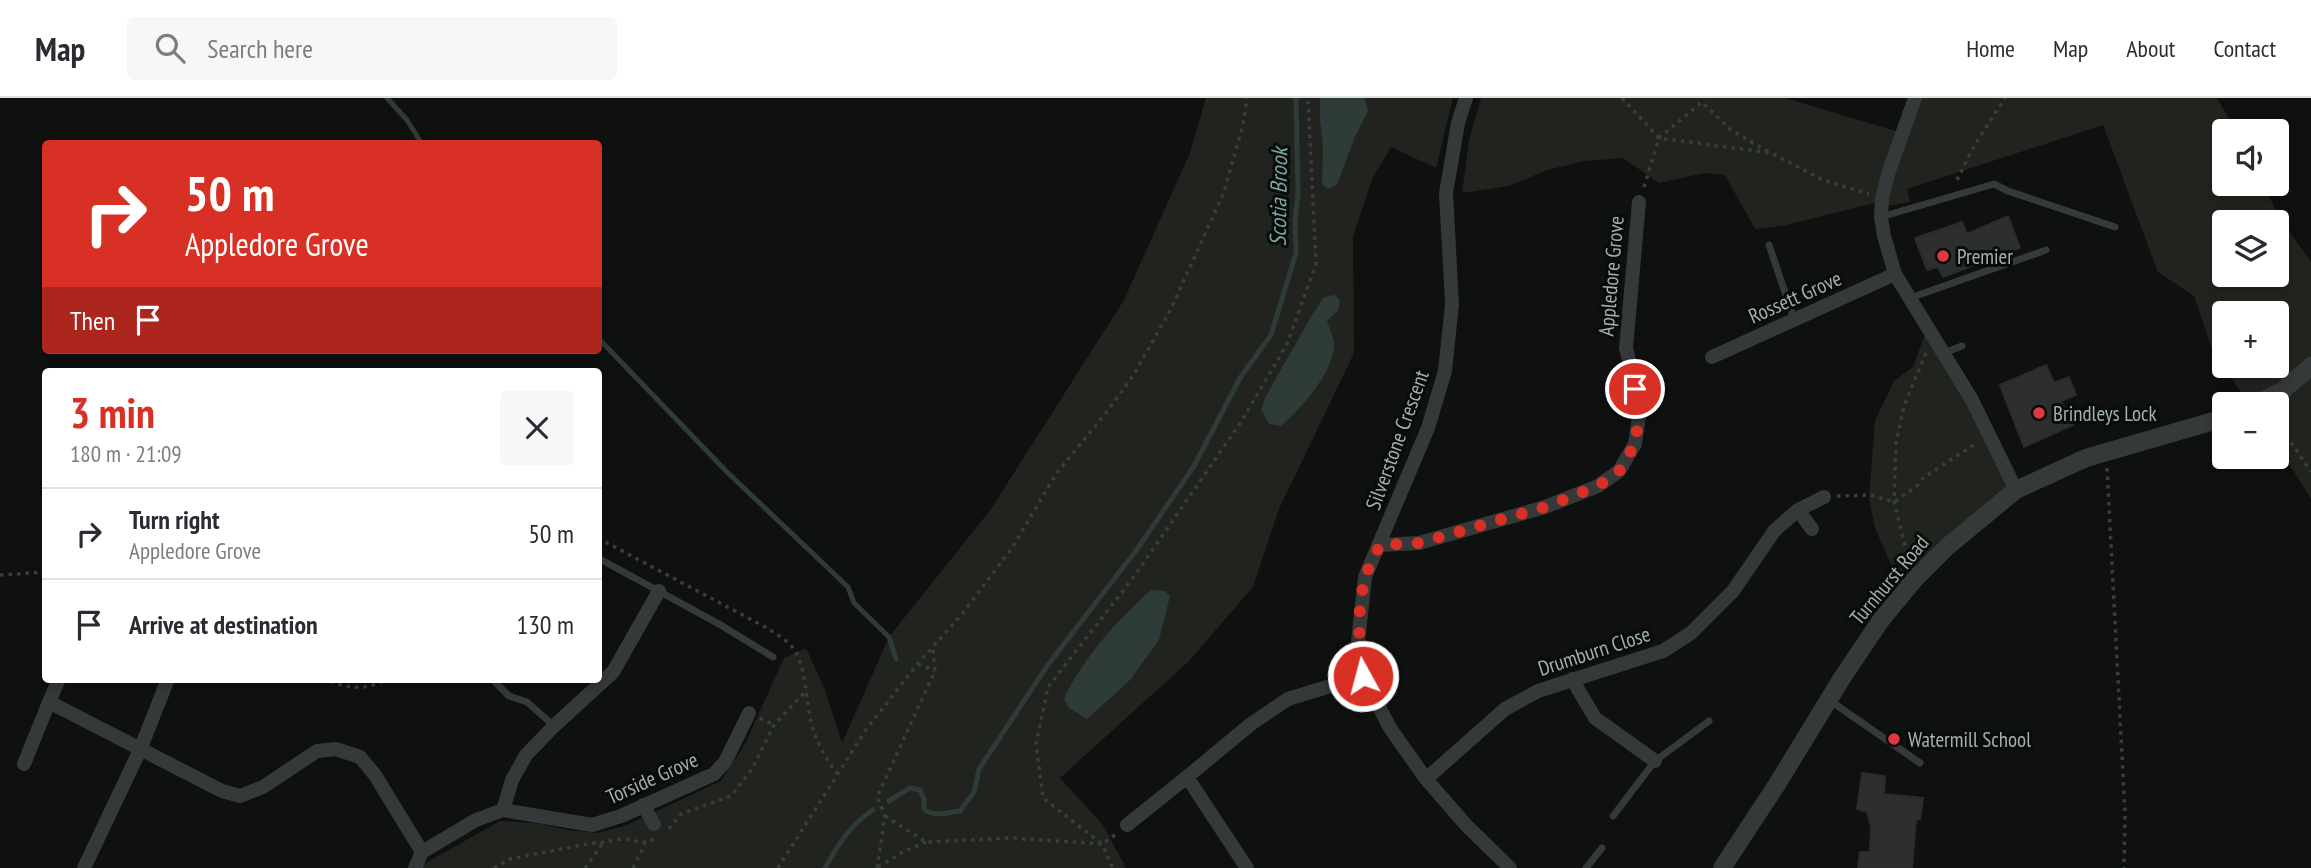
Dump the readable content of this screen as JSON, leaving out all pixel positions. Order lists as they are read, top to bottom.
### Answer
{
  "streets": {
    "street": [
      "Appledore Grove",
      "Rossett Grove",
      "Silverstone Crescent",
      "Turnhurst Road",
      "Drumburn Close",
      "Torside Grove"
    ]
  },
  "crossings": [
    ["Appledore Grove", "Silverstone Crescent"],
    ["Silverstone Crescent", "Drumburn Close"]
  ],
  "water": ["Scotia Brook"],
  "places": ["Premier", "Brindleys Lock", "Watermill School"],
  "page": {
    "header": "Map",
    "search": "Search here",
    "nav": [
      "Home",
      "Map",
      "About",
      "Contact"
    ],
    "map_buttons": ["+", "−"],
    "turn": ["50 m", "Appledore Grove"],
    "then": "Then",
    "heading": ["3 min", "180 m · 21:09"],
    "list": [
      {
        "name": "Turn right",
        "note": "Appledore Grove",
        "value": "50 m"
      },
      {
        "name": "Arrive at destination",
        "value": "130 m"
      }
    ]
  }
}
